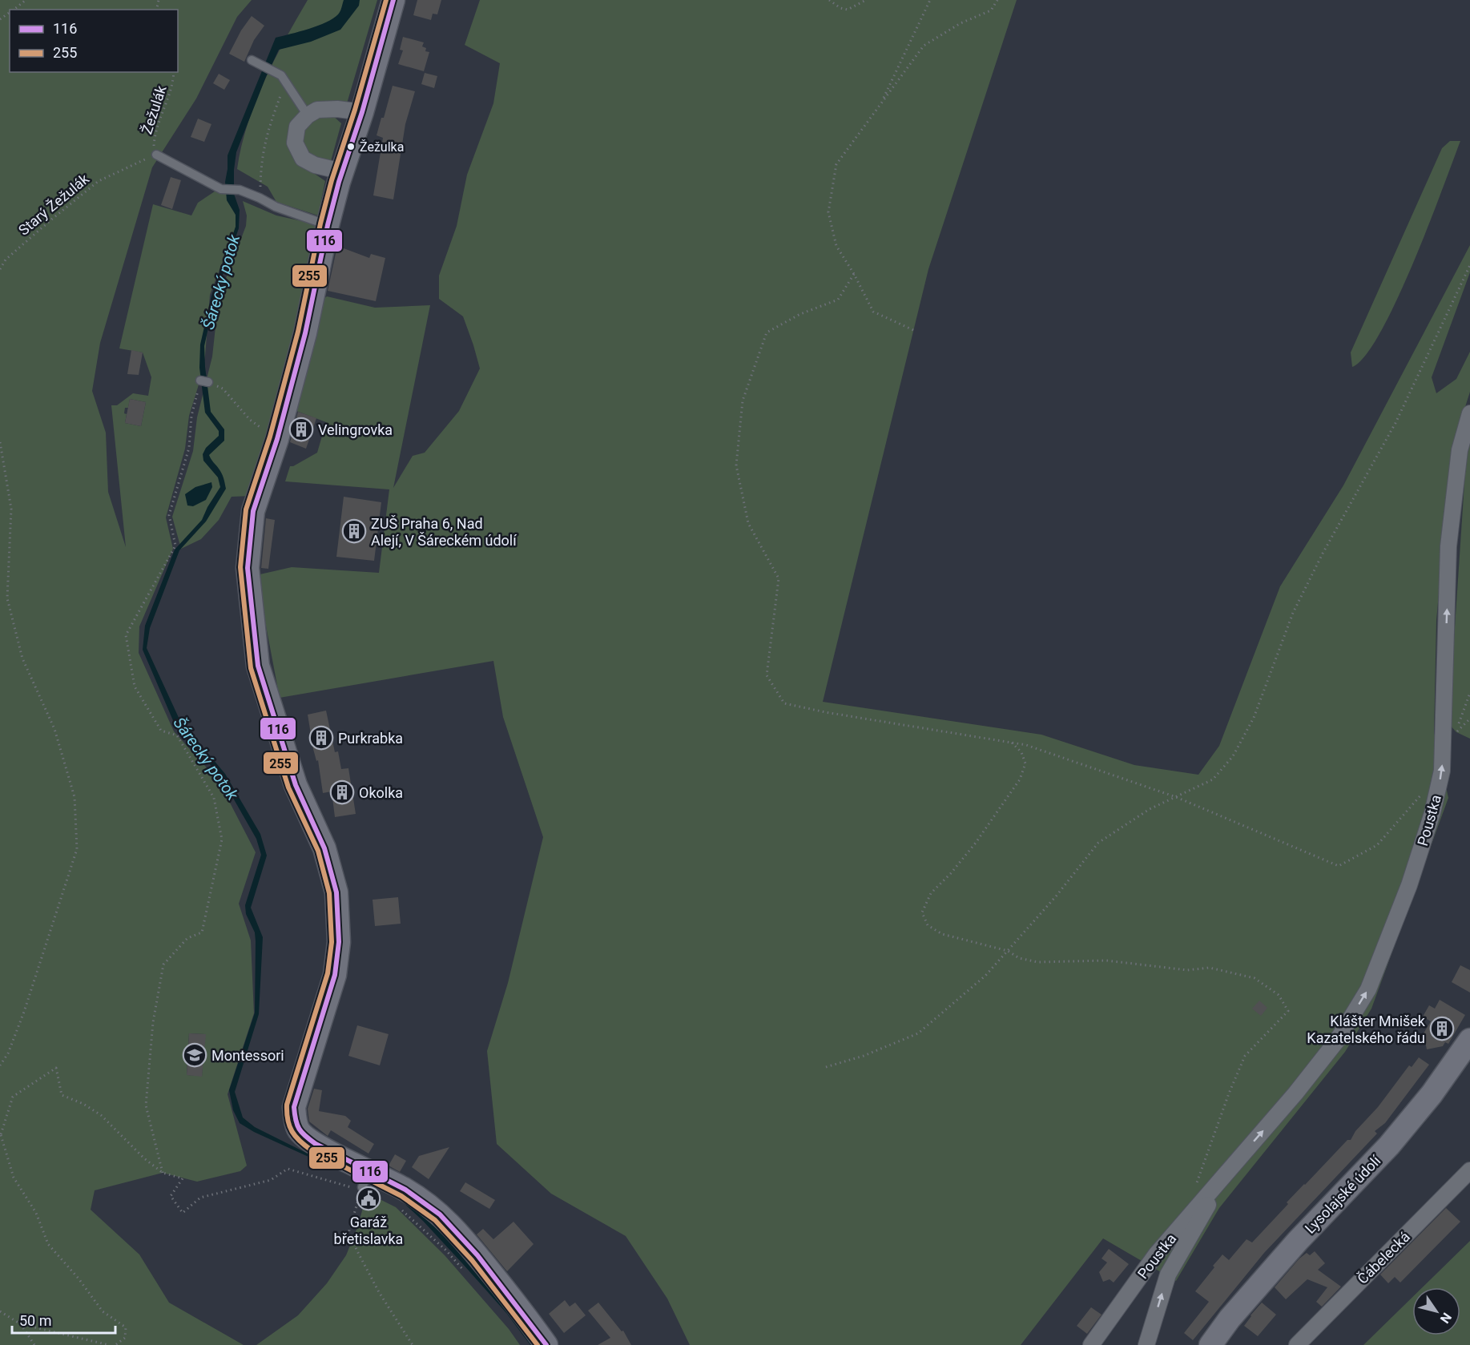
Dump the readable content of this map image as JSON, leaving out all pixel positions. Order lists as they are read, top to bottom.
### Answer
{
  "streets": {
    "street": ["Poustka", "Lysolajské údolí", "Čábelecká"],
    "path": ["Žežulák", "Starý Žežulák"]
  },
  "crossings": [
    ["Žežulák", "Starý Žežulák"]
  ],
  "one_way": ["Poustka"],
  "water": ["Šárecký potok"],
  "places": {
    "other": ["Žežulka"],
    "building": [
      "Velingrovka",
      "ZUŠ Praha 6, Nad Alejí, V Šáreckém údolí",
      "Purkrabka",
      "Okolka",
      "Klášter Mnišek Kazatelského řádu"
    ],
    "school or university": ["Montessori"],
    "public building": ["Garáž břetislavka"]
  },
  "lines": ["transit line 116", "transit line 255"],
  "legend": ["116", "255"],
  "scale_bar": "50 m",
  "north": "bottom right"
}
